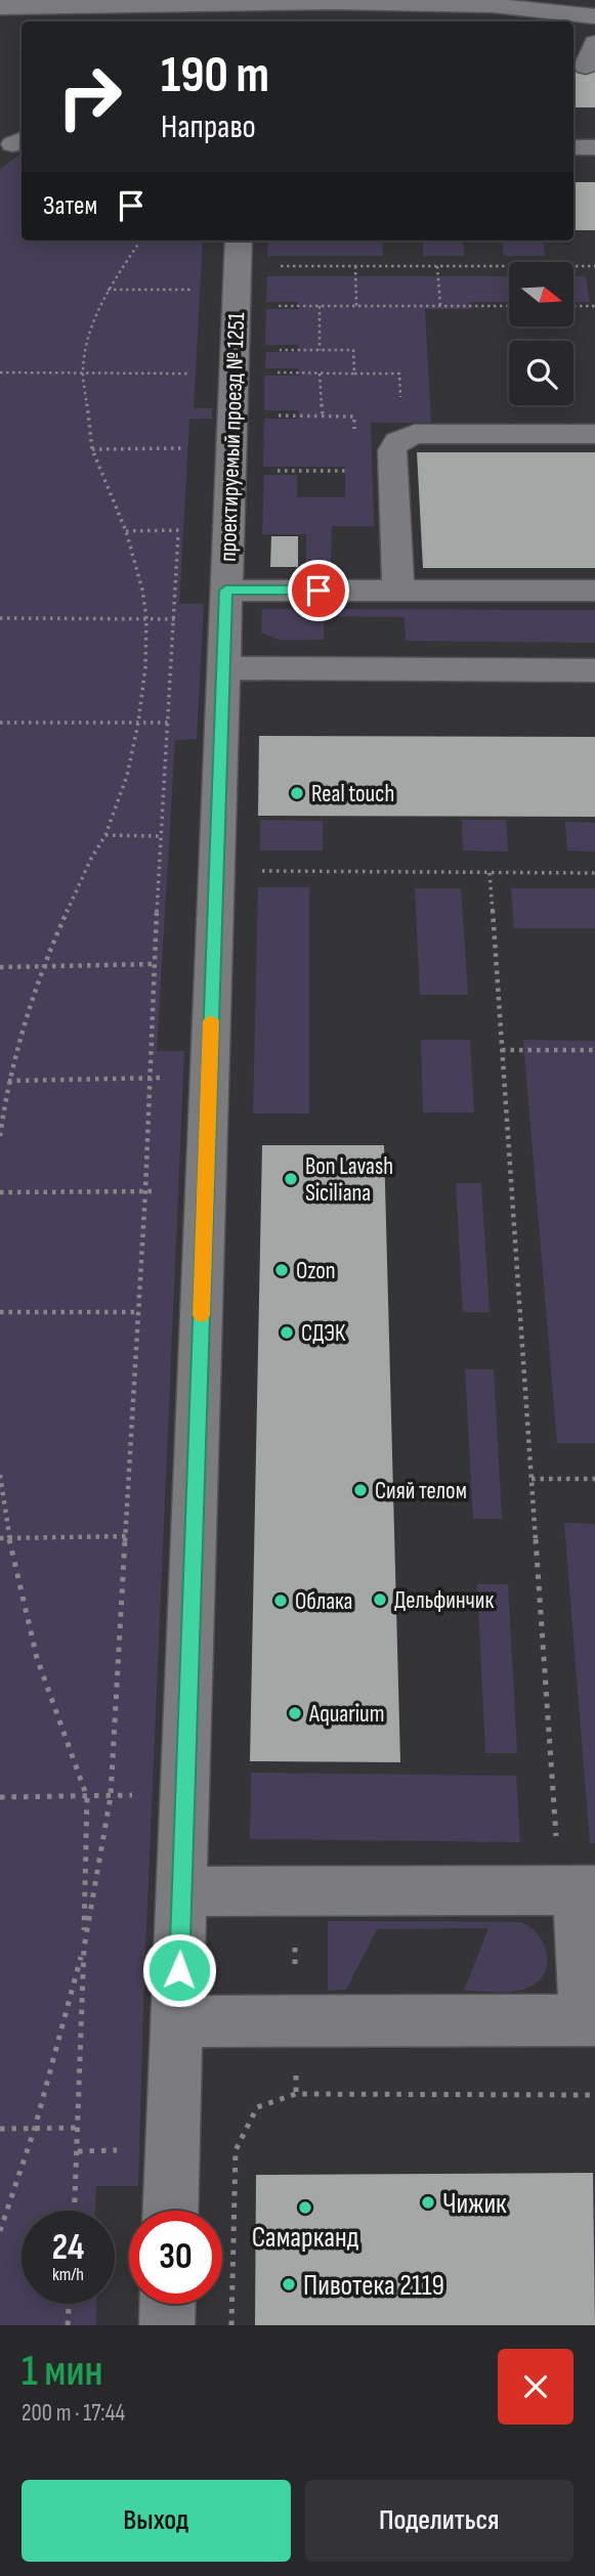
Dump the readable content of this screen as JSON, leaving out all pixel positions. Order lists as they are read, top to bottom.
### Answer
{
  "streets": {
    "street": ["проектируемый проезд № 1251"]
  },
  "places": [
    "Real touch",
    "Bon Lavash Siciliana",
    "Ozon",
    "СДЭК",
    "Сияй телом",
    "Дельфинчик",
    "Облака",
    "Aquarium",
    "Чижик",
    "Самарканд",
    "Пивотека 2119"
  ],
  "north": "right",
  "page": {
    "turn": ["190 m", "Направо"],
    "then": "Затем",
    "speed": "24 km/h",
    "limit": "30",
    "heading": ["1 мин", "200 m · 17:44"],
    "buttons": ["Выход", "Поделиться"]
  }
}
